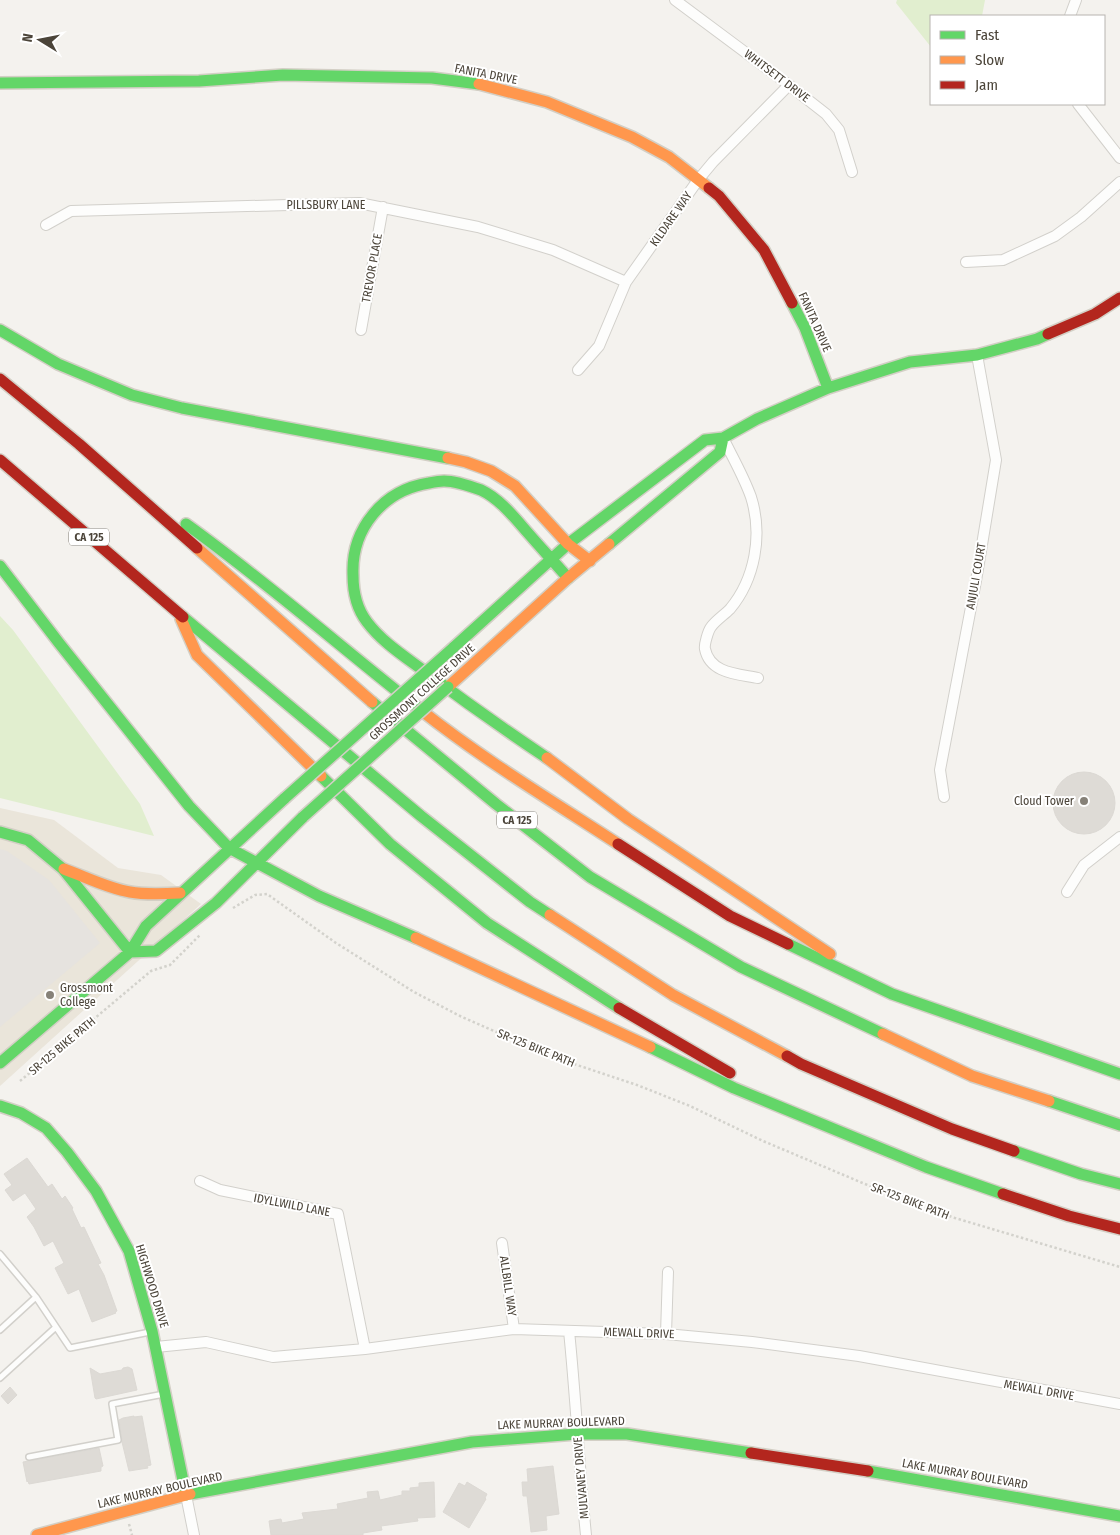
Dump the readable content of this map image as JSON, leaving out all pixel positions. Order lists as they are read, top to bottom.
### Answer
{
  "streets": {
    "main road": [
      "FANITA DRIVE",
      "CA 125",
      "GROSSMONT COLLEGE DRIVE",
      "HIGHWOOD DRIVE",
      "LAKE MURRAY BOULEVARD"
    ],
    "street": [
      "WHITSETT DRIVE",
      "PILLSBURY LANE",
      "KILDARE WAY",
      "TREVOR PLACE",
      "ANJULI COURT",
      "IDYLLWILD LANE",
      "ALLBILL WAY",
      "MEWALL DRIVE",
      "MULVANEY DRIVE"
    ],
    "path": ["SR-125 BIKE PATH"]
  },
  "crossings": [
    ["FANITA DRIVE", "KILDARE WAY"],
    ["FANITA DRIVE", "GROSSMONT COLLEGE DRIVE"],
    ["WHITSETT DRIVE", "KILDARE WAY"],
    ["PILLSBURY LANE", "KILDARE WAY"],
    ["PILLSBURY LANE", "TREVOR PLACE"],
    ["ANJULI COURT", "GROSSMONT COLLEGE DRIVE"],
    ["IDYLLWILD LANE", "MEWALL DRIVE"],
    ["HIGHWOOD DRIVE", "MEWALL DRIVE"],
    ["HIGHWOOD DRIVE", "LAKE MURRAY BOULEVARD"],
    ["ALLBILL WAY", "MEWALL DRIVE"],
    ["MEWALL DRIVE", "MULVANEY DRIVE"],
    ["LAKE MURRAY BOULEVARD", "MULVANEY DRIVE"]
  ],
  "places": ["Cloud Tower", "Grossmont College"],
  "legend": ["Fast", "Slow", "Jam"],
  "north": "left"
}
